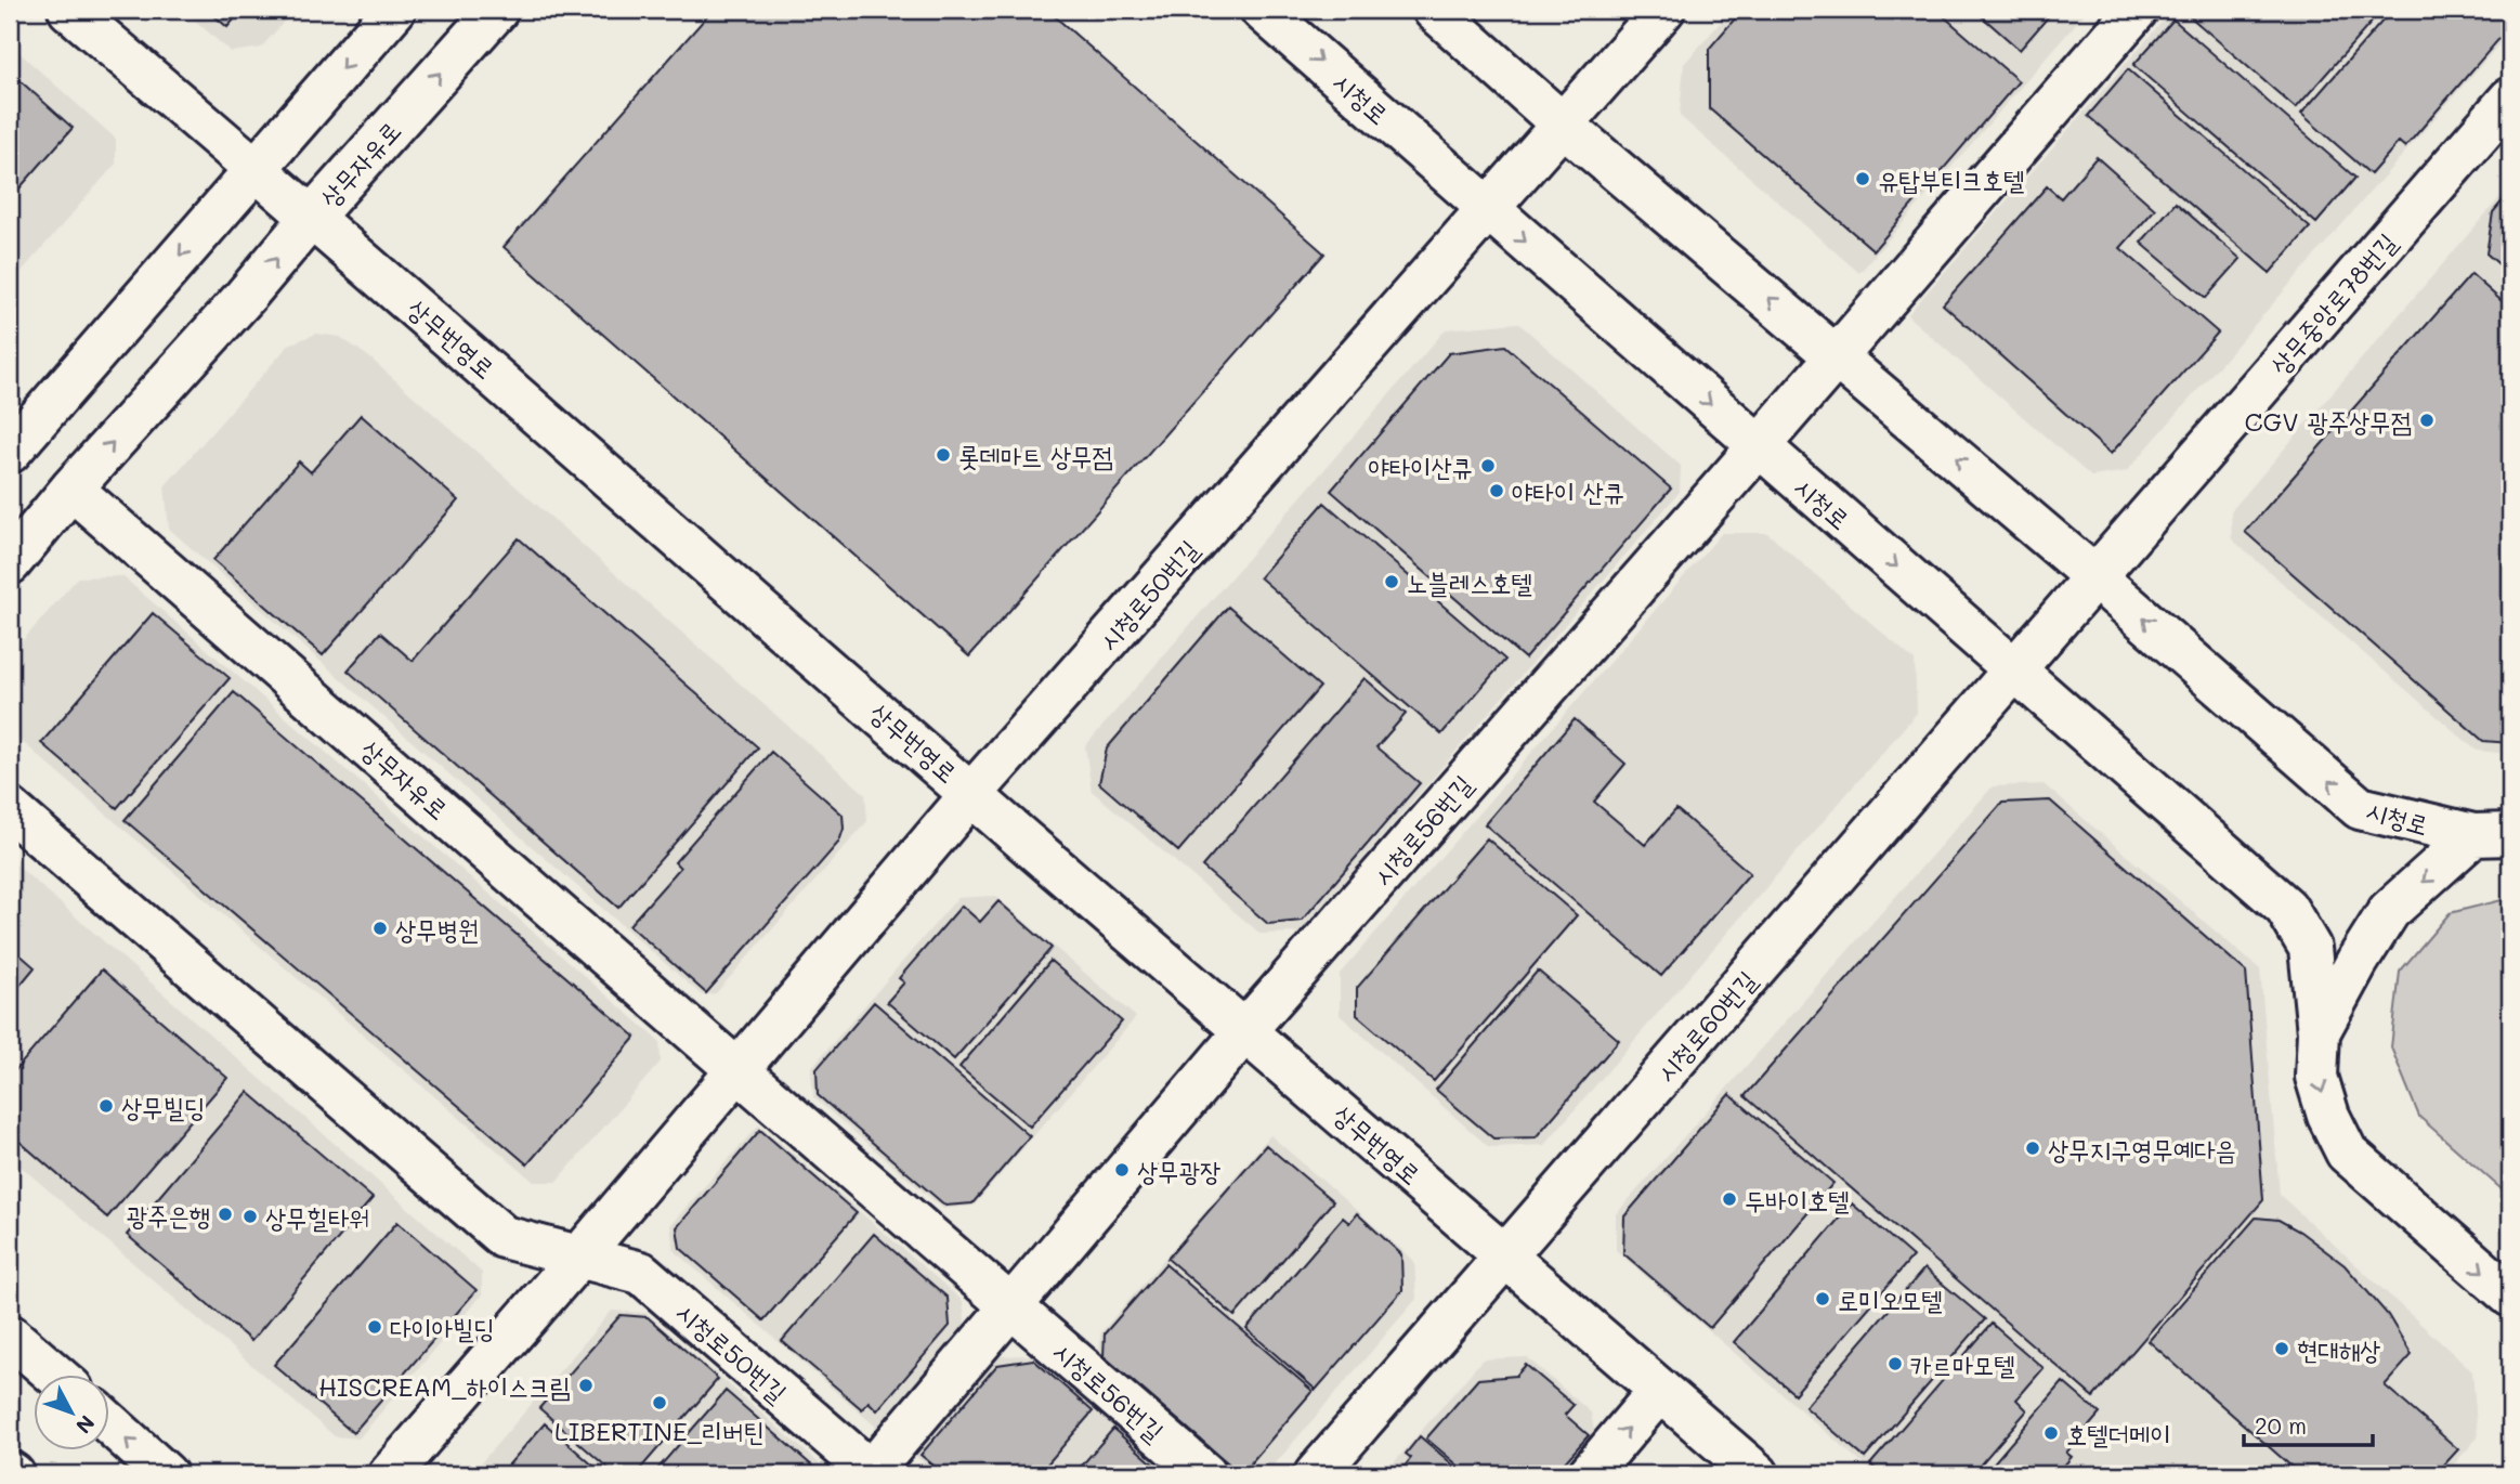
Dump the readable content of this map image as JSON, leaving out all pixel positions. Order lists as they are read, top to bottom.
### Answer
{
  "streets": {
    "street": [
      "시청로",
      "상무자유로",
      "상무중앙로78번길",
      "상무번영로",
      "시청로50번길",
      "시청로56번길",
      "시청로60번길"
    ]
  },
  "crossings": [
    ["시청로", "상무중앙로78번길"],
    ["시청로", "시청로50번길"],
    ["시청로", "시청로56번길"],
    ["시청로", "시청로60번길"],
    ["상무자유로", "상무번영로"],
    ["상무자유로", "시청로50번길"],
    ["상무중앙로78번길", "시청로60번길"],
    ["상무번영로", "시청로50번길"],
    ["상무번영로", "시청로56번길"],
    ["상무번영로", "시청로60번길"],
    ["시청로50번길", "시청로56번길"]
  ],
  "places": [
    "유탑부티크호텔",
    "CGV 광주상무점",
    "롯데마트 상무점",
    "야타이산큐",
    "야타이 산큐",
    "노블레스호텔",
    "상무병원",
    "상무빌딩",
    "상무지구영무예다음",
    "상무광장",
    "두바이호텔",
    "광주은행",
    "상무힐타워",
    "로미오모텔",
    "다이아빌딩",
    "현대해상",
    "카르마모텔",
    "HISCREAM_하이스크림",
    "LIBERTINE_리버틴",
    "호텔더메이"
  ],
  "scale_bar": "20 m",
  "north": "bottom right"
}
